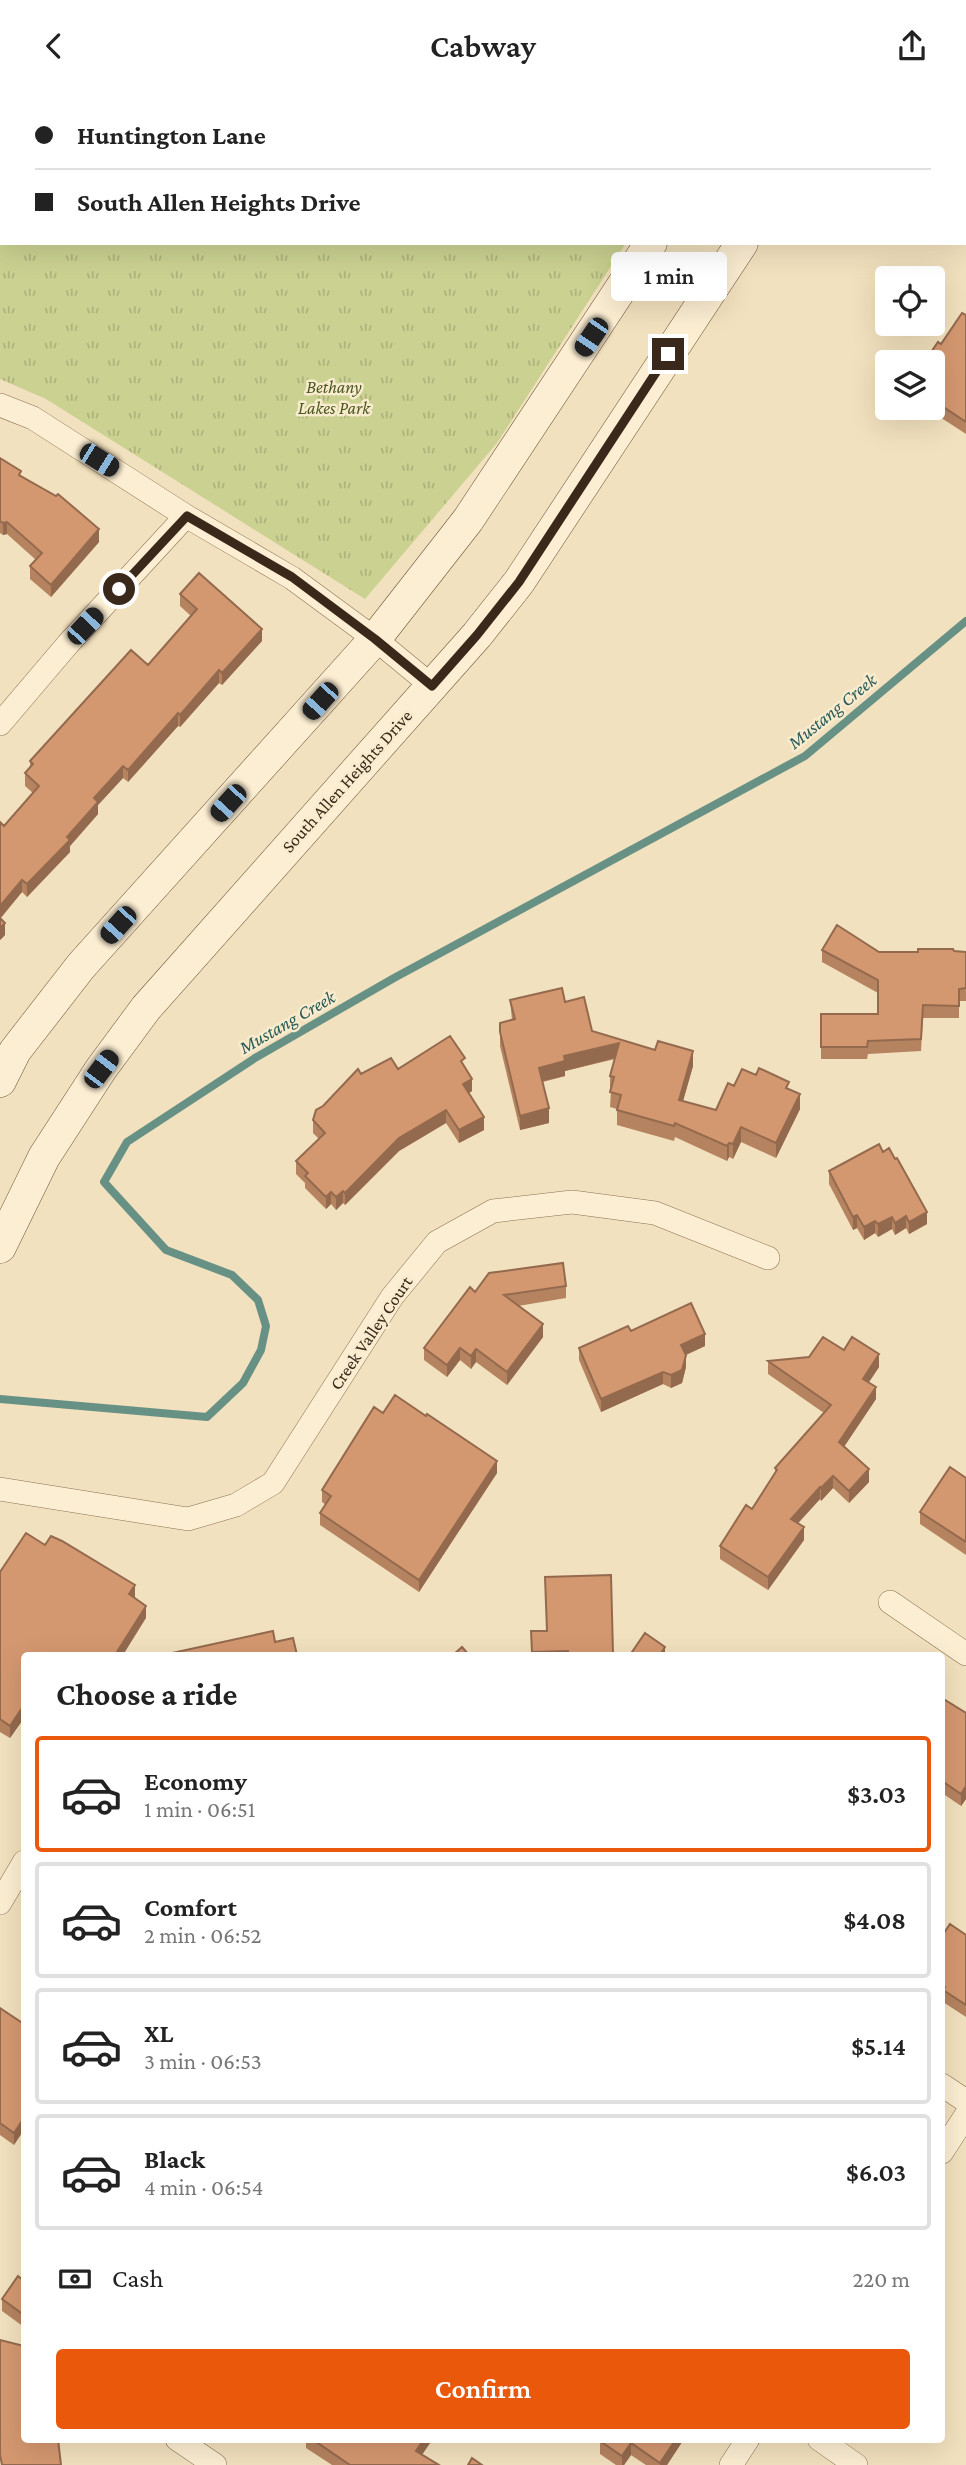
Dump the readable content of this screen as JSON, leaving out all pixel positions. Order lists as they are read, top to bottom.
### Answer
{
  "streets": {
    "main road": ["South Allen Heights Drive"],
    "street": ["Creek Valley Court"]
  },
  "water": ["Mustang Creek"],
  "parks": ["Bethany Lakes Park"],
  "page": {
    "header": "Cabway",
    "banner": ["Huntington Lane", "South Allen Heights Drive"],
    "bubble": "1 min",
    "heading": "Choose a ride",
    "list": [
      {
        "name": "Economy",
        "note": "1 min · 06:51",
        "value": "$3.03"
      },
      {
        "name": "Comfort",
        "note": "2 min · 06:52",
        "value": "$4.08"
      },
      {
        "name": "XL",
        "note": "3 min · 06:53",
        "value": "$5.14"
      },
      {
        "name": "Black",
        "note": "4 min · 06:54",
        "value": "$6.03"
      }
    ],
    "pay": ["Cash", "220 m"],
    "buttons": "Confirm"
  }
}
